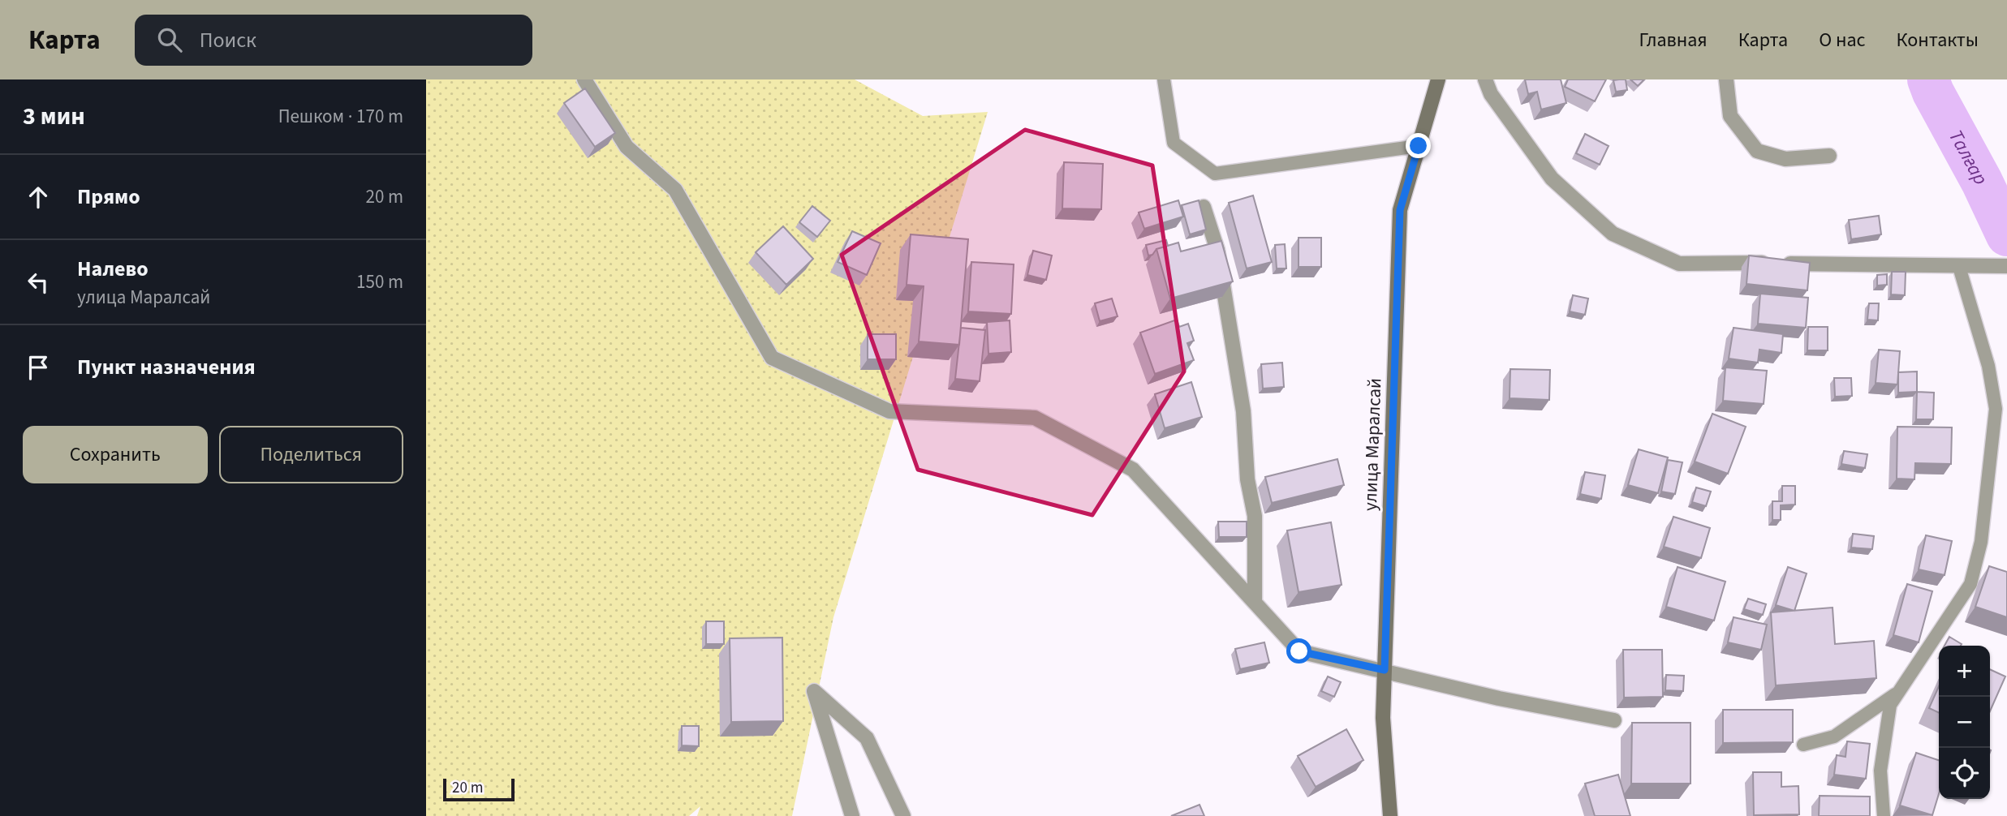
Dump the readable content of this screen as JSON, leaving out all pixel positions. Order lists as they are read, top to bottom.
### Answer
{
  "streets": {
    "street": ["улица Маралсай"]
  },
  "water": ["Талғар"],
  "scale_bar": "20 m",
  "page": {
    "header": "Карта",
    "search": "Поиск",
    "nav": [
      "Главная",
      "Карта",
      "О нас",
      "Контакты"
    ],
    "heading": ["3 мин", "Пешком · 170 m"],
    "list": [
      ["Прямо", "20 m"],
      ["Налево", "улица Маралсай", "150 m"],
      "Пункт назначения"
    ],
    "buttons": ["Сохранить", "Поделиться"],
    "map_buttons": ["+", "−"],
    "scale": "20 m"
  }
}
